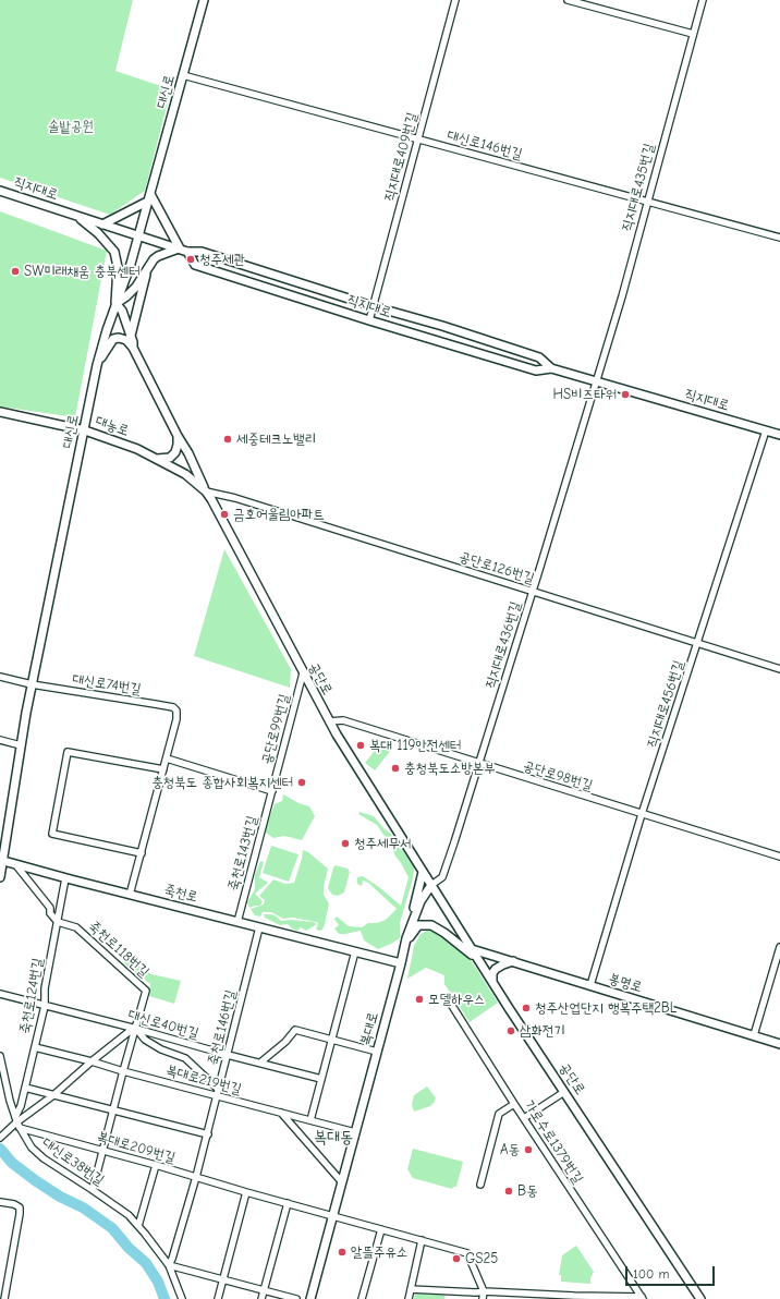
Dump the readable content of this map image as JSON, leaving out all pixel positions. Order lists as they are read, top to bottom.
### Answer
{
  "streets": {
    "street": [
      "대신로",
      "대신로146번길",
      "직지대로409번길",
      "직지대로435번길",
      "직지대로",
      "대농로",
      "공단로126번길",
      "직지대로436번길",
      "공단로",
      "대신로74번길",
      "직지대로456번길",
      "공단로99번길",
      "공단로98번길",
      "죽천로143번길",
      "죽천로",
      "죽천로118번길",
      "봉명로",
      "죽천로124번길",
      "대신로40번길",
      "죽천로146번길",
      "복대로",
      "복대로219번길",
      "가로수로1379번길",
      "복대로209번길",
      "대신로38번길"
    ]
  },
  "crossings": [
    ["대신로", "대신로146번길"],
    ["대신로", "직지대로"],
    ["대신로", "대농로"],
    ["대신로", "대신로74번길"],
    ["대신로", "죽천로"],
    ["대신로146번길", "직지대로409번길"],
    ["대신로146번길", "직지대로435번길"],
    ["직지대로409번길", "직지대로"],
    ["직지대로435번길", "직지대로"],
    ["직지대로435번길", "직지대로436번길"],
    ["직지대로", "직지대로436번길"],
    ["직지대로", "직지대로456번길"],
    ["대농로", "공단로126번길"],
    ["대농로", "공단로"],
    ["공단로126번길", "직지대로436번길"],
    ["공단로126번길", "공단로"],
    ["공단로126번길", "직지대로456번길"],
    ["직지대로436번길", "공단로"],
    ["직지대로436번길", "공단로98번길"],
    ["직지대로436번길", "복대로"],
    ["공단로", "공단로99번길"],
    ["공단로", "공단로98번길"],
    ["공단로", "봉명로"],
    ["공단로", "복대로"],
    ["직지대로456번길", "공단로98번길"],
    ["직지대로456번길", "봉명로"],
    ["공단로99번길", "죽천로143번길"],
    ["죽천로143번길", "죽천로"],
    ["죽천로", "죽천로124번길"],
    ["죽천로", "죽천로146번길"],
    ["죽천로", "복대로"],
    ["죽천로118번길", "죽천로124번길"],
    ["죽천로118번길", "대신로40번길"],
    ["죽천로118번길", "복대로219번길"],
    ["죽천로118번길", "복대로209번길"],
    ["죽천로118번길", "대신로38번길"],
    ["죽천로124번길", "대신로40번길"],
    ["죽천로124번길", "복대로219번길"],
    ["죽천로124번길", "복대로209번길"],
    ["죽천로124번길", "대신로38번길"],
    ["대신로40번길", "죽천로146번길"],
    ["죽천로146번길", "복대로219번길"],
    ["죽천로146번길", "복대로209번길"],
    ["죽천로146번길", "대신로38번길"],
    ["복대로", "복대로219번길"],
    ["복대로", "복대로209번길"],
    ["복대로209번길", "대신로38번길"]
  ],
  "districts": ["복대동"],
  "parks": ["솔밭공원"],
  "places": [
    "청주세관",
    "SW미래채움 충북센터",
    "HS비즈타워",
    "세중테크노밸리",
    "금호어울림아파트",
    "복대 119안전센터",
    "충청북도소방본부",
    "충청북도 종합사회복지센터",
    "청주세무서",
    "모델하우스",
    "청주산업단지 행복주택2BL",
    "삼화전기",
    "A동",
    "B동",
    "알뜰주유소",
    "GS25"
  ],
  "scale_bar": "100 m"
}
